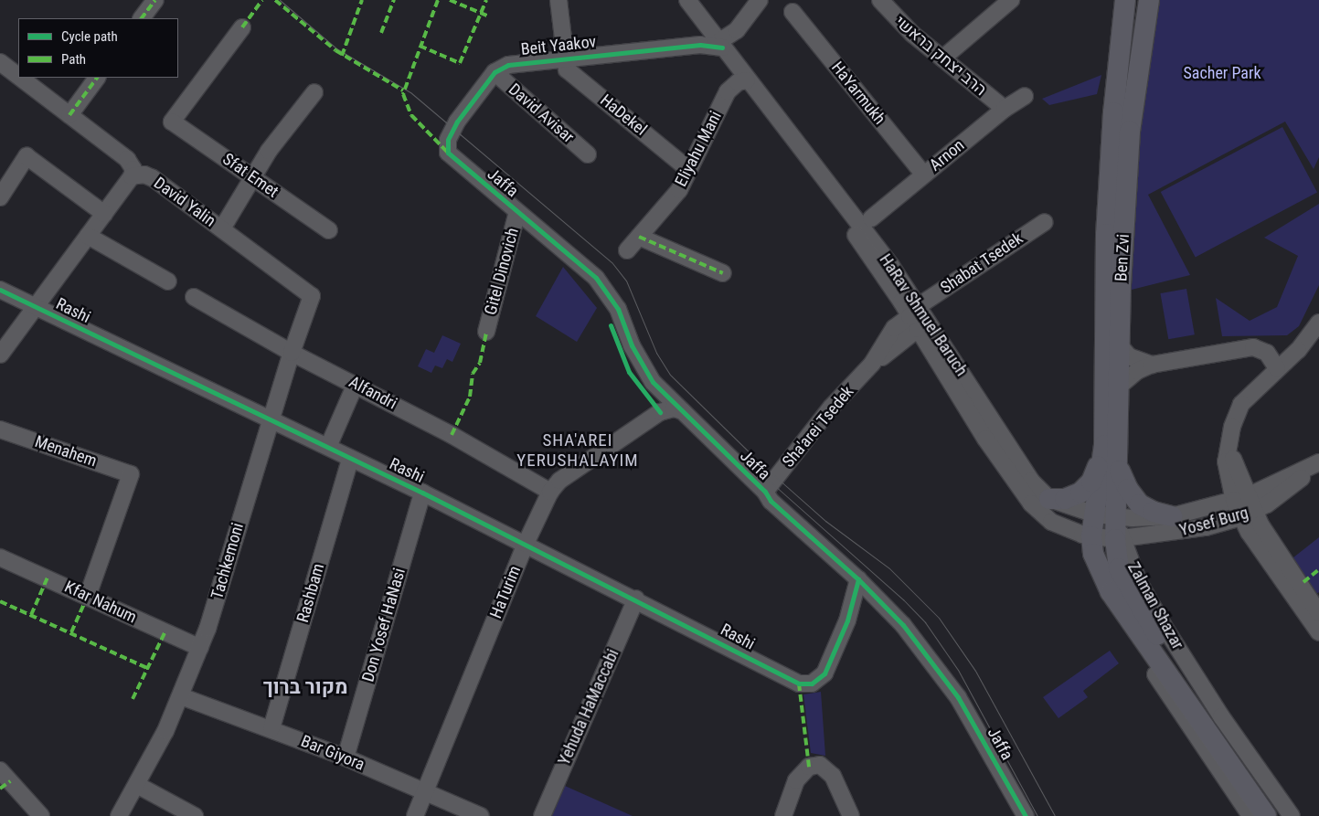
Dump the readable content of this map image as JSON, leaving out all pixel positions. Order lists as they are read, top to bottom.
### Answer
{
  "streets": {
    "main road": ["Ben Zvi", "Zalman Shazar"],
    "street": [
      "Beit Yaakov",
      "הרב יצחק בראשי",
      "HaYarmukh",
      "David Avisar",
      "HaDekel",
      "Eliyahu Mani",
      "Arnon",
      "Sfat Emet",
      "Jaffa",
      "David Yalin",
      "Shabat Tsedek",
      "Gitel Dinovich",
      "Rashi",
      "HaRav Shmuel Baruch",
      "Alfandri",
      "Sha'arei Tsedek",
      "Menahem",
      "Yosef Burg",
      "Tachkemoni",
      "HaTurim",
      "Rashbam",
      "Kfar Nahum",
      "Don Yosef HaNasi",
      "Yehuda HaMaccabi",
      "Bar Giyora"
    ]
  },
  "crossings": [
    ["Beit Yaakov", "David Avisar"],
    ["Beit Yaakov", "HaDekel"],
    ["Beit Yaakov", "Jaffa"],
    ["Beit Yaakov", "HaRav Shmuel Baruch"],
    ["הרב יצחק בראשי", "Arnon"],
    ["HaYarmukh", "Arnon"],
    ["HaDekel", "Eliyahu Mani"],
    ["Eliyahu Mani", "HaRav Shmuel Baruch"],
    ["Jaffa", "Gitel Dinovich"],
    ["Jaffa", "Rashi"],
    ["Jaffa", "Sha'arei Tsedek"],
    ["Jaffa", "HaTurim"],
    ["David Yalin", "Tachkemoni"],
    ["Ben Zvi", "HaRav Shmuel Baruch"],
    ["Ben Zvi", "Yosef Burg"],
    ["Ben Zvi", "Zalman Shazar"],
    ["Shabat Tsedek", "HaRav Shmuel Baruch"],
    ["Shabat Tsedek", "Sha'arei Tsedek"],
    ["Rashi", "Tachkemoni"],
    ["Rashi", "HaTurim"],
    ["Rashi", "Rashbam"],
    ["Rashi", "Don Yosef HaNasi"],
    ["Rashi", "Yehuda HaMaccabi"],
    ["HaRav Shmuel Baruch", "Sha'arei Tsedek"],
    ["HaRav Shmuel Baruch", "Yosef Burg"],
    ["HaRav Shmuel Baruch", "Zalman Shazar"],
    ["Alfandri", "Tachkemoni"],
    ["Alfandri", "HaTurim"],
    ["Menahem", "Kfar Nahum"],
    ["Yosef Burg", "Zalman Shazar"],
    ["Tachkemoni", "Kfar Nahum"],
    ["Tachkemoni", "Bar Giyora"],
    ["HaTurim", "Bar Giyora"],
    ["Rashbam", "Bar Giyora"],
    ["Don Yosef HaNasi", "Bar Giyora"]
  ],
  "districts": ["SHA'AREI YERUSHALAYIM", "מקור ברוך"],
  "parks": ["Sacher Park"],
  "legend": ["Cycle path", "Path"]
}
